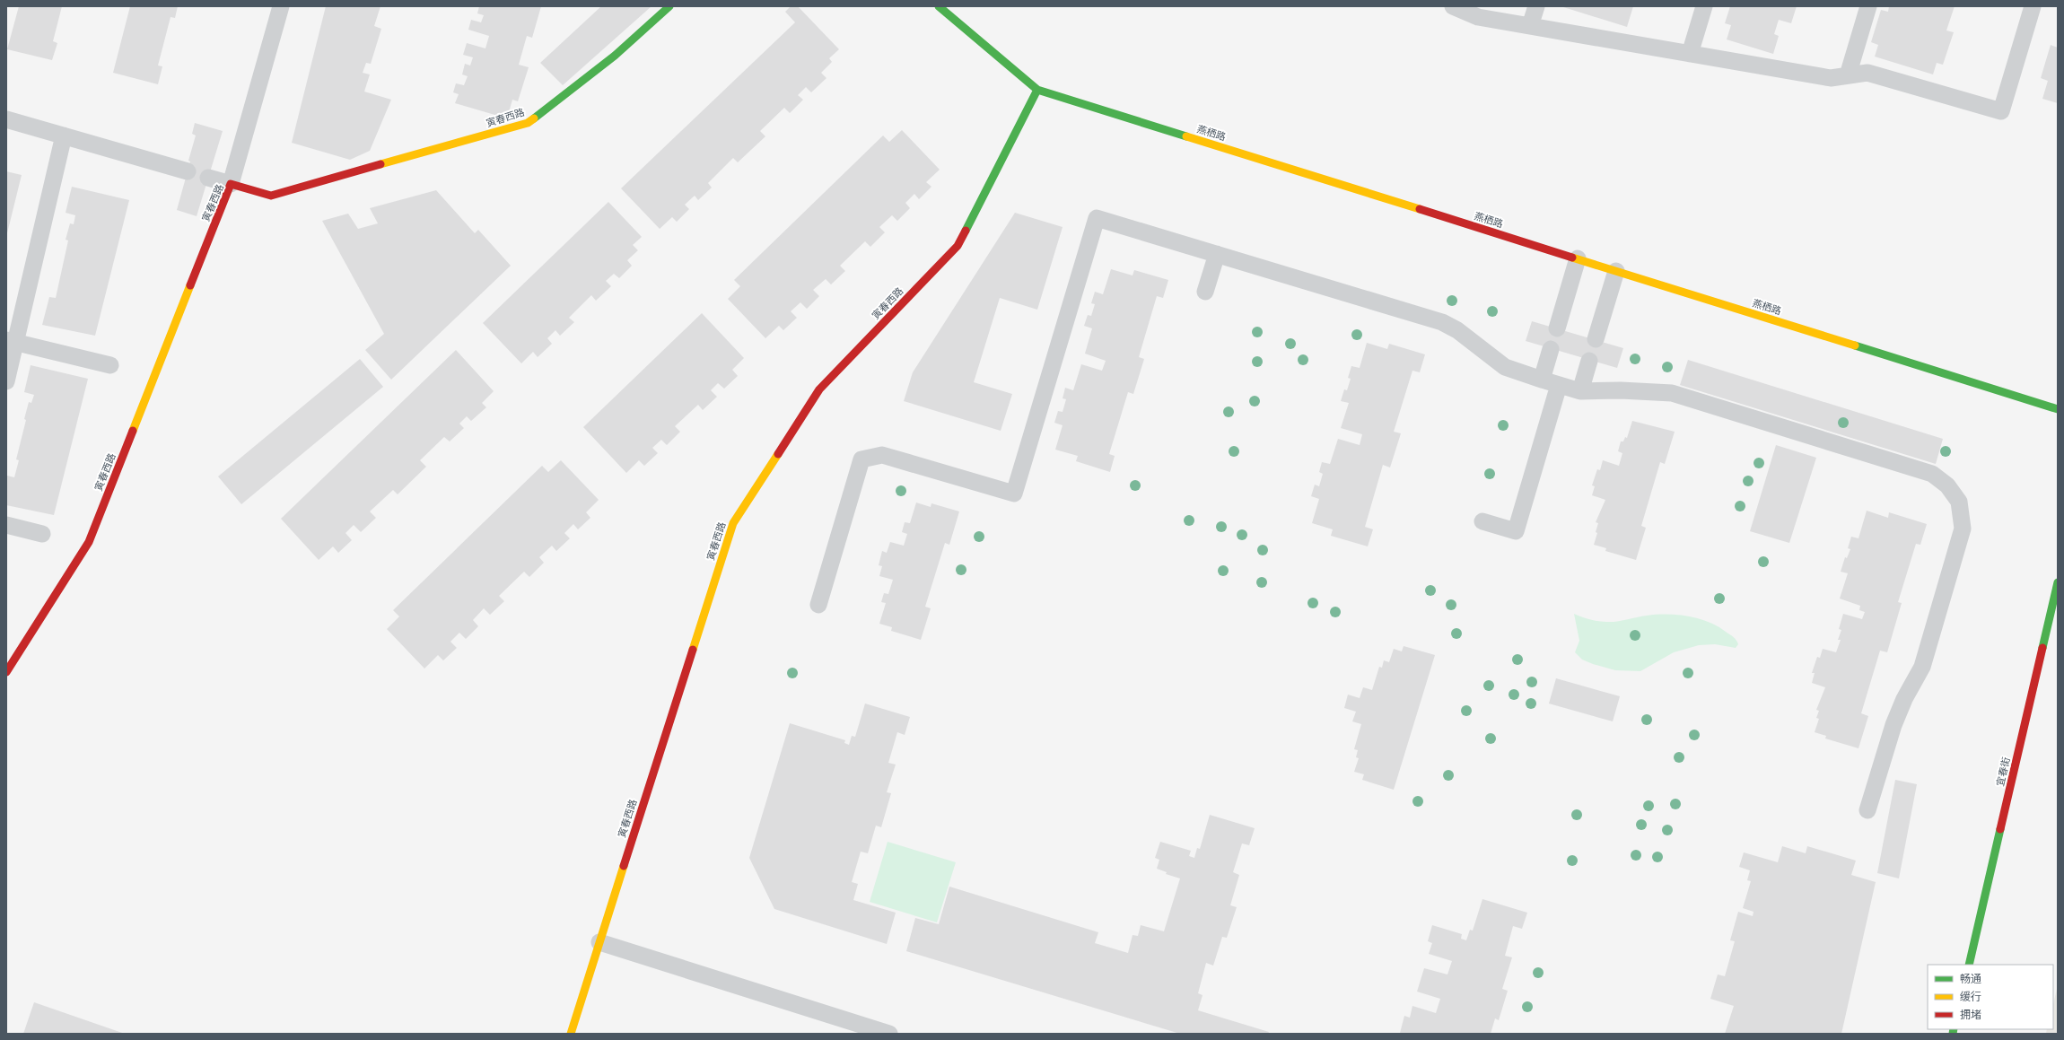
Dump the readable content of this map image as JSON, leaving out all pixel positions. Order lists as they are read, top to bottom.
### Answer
{
  "streets": {
    "street": ["寅春西路", "燕栖路", "宜春街"]
  },
  "crossings": [
    ["寅春西路", "燕栖路"]
  ],
  "legend": ["畅通", "缓行", "拥堵"]
}
